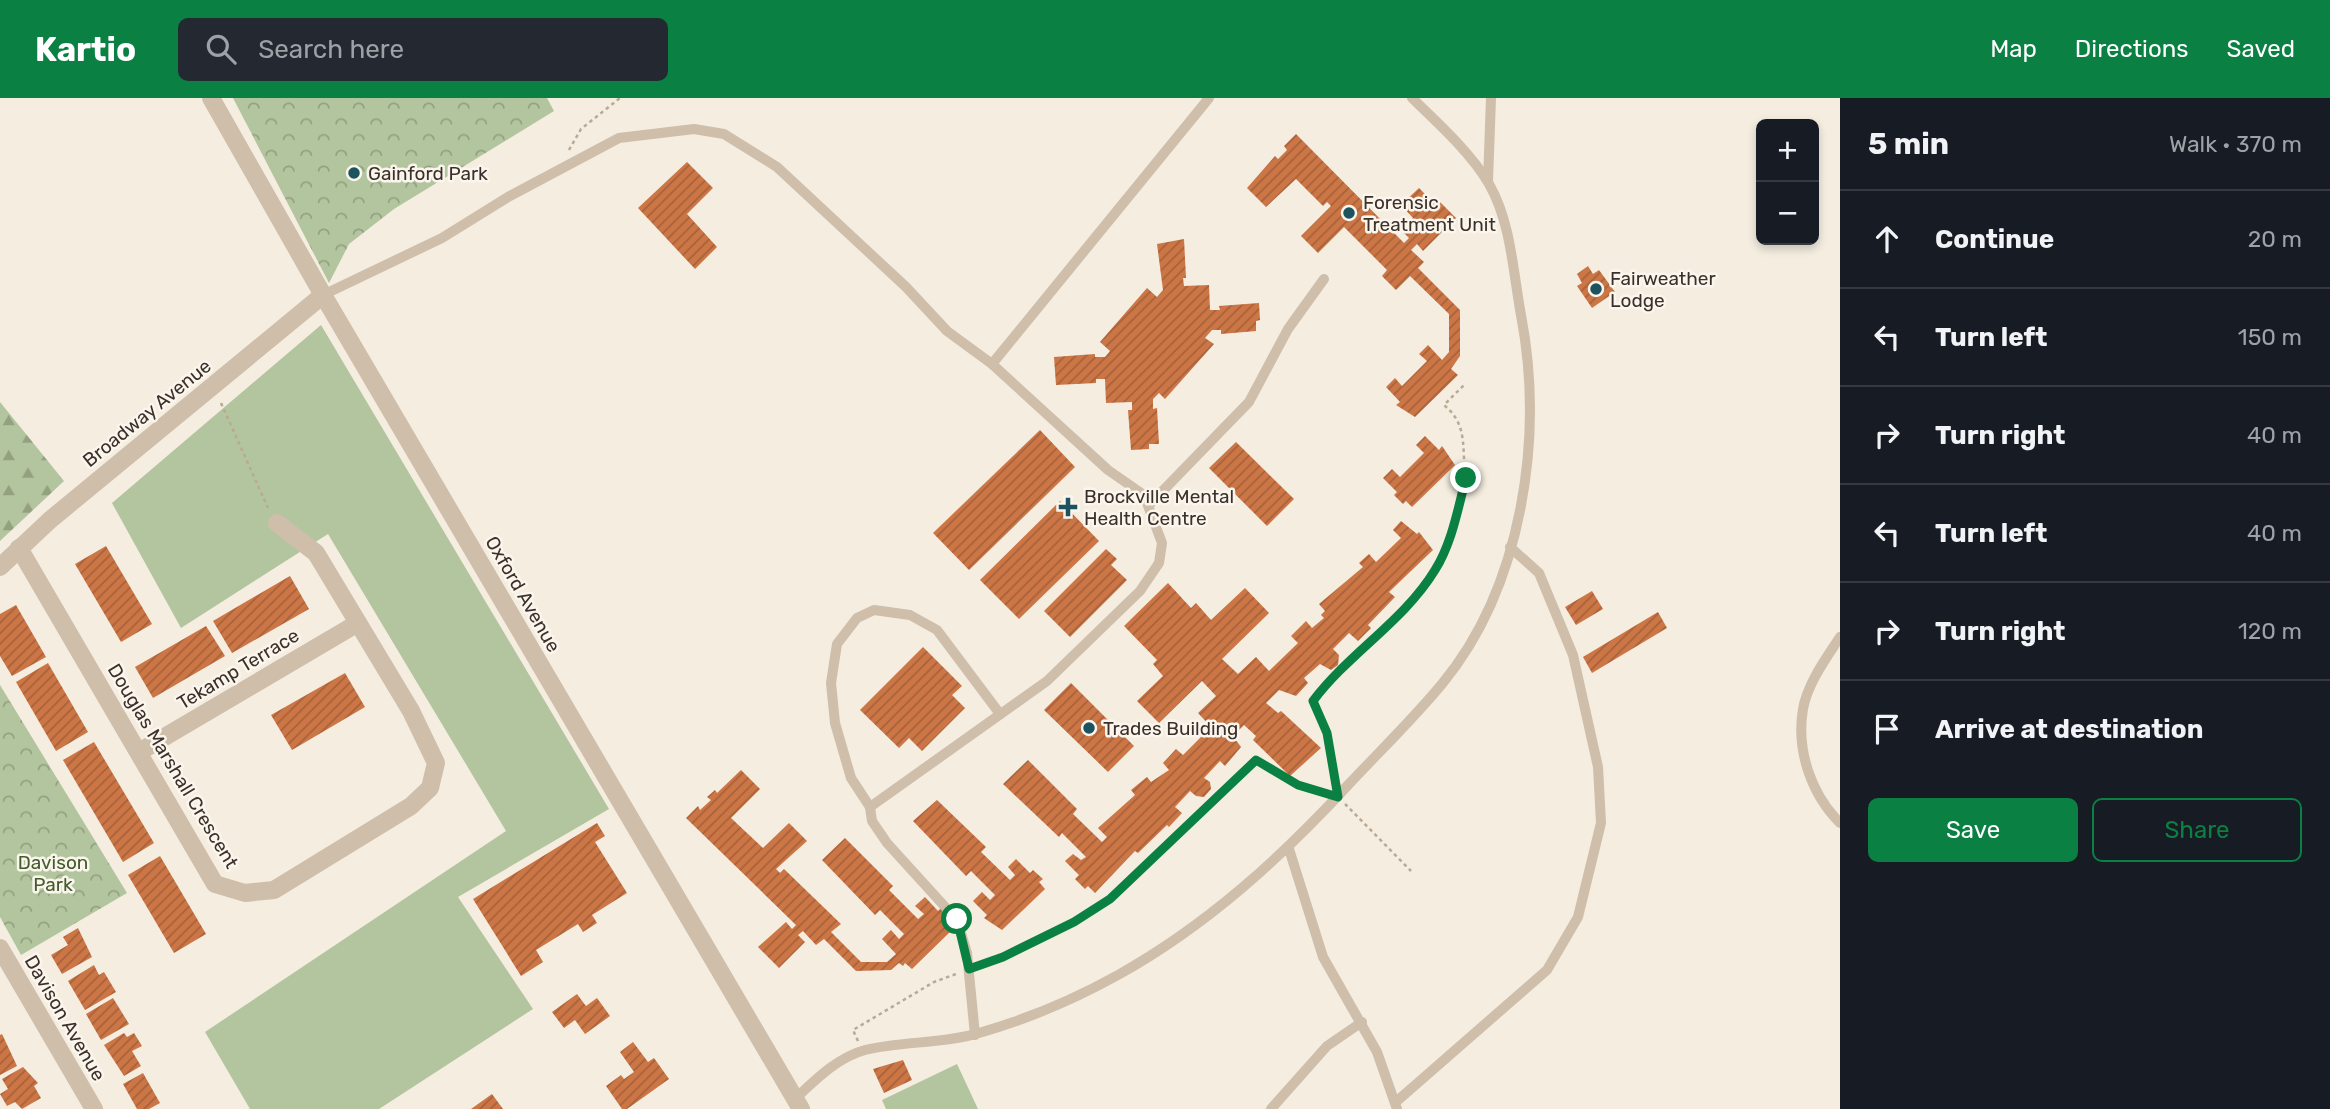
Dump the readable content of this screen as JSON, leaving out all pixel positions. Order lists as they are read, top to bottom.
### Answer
{
  "streets": {
    "street": [
      "Broadway Avenue",
      "Oxford Avenue",
      "Tekamp Terrace",
      "Douglas Marshall Crescent",
      "Davison Avenue"
    ]
  },
  "crossings": [
    ["Broadway Avenue", "Oxford Avenue"],
    ["Broadway Avenue", "Douglas Marshall Crescent"],
    ["Tekamp Terrace", "Douglas Marshall Crescent"]
  ],
  "parks": ["Davison Park"],
  "places": {
    "other": [
      "Gainford Park",
      "Forensic Treatment Unit",
      "Fairweather Lodge",
      "Trades Building"
    ],
    "health": ["Brockville Mental Health Centre"]
  },
  "page": {
    "header": "Kartio",
    "search": "Search here",
    "nav": ["Map", "Directions", "Saved"],
    "heading": ["5 min", "Walk · 370 m"],
    "map_buttons": ["+", "−"],
    "list": [
      ["Continue", "20 m"],
      ["Turn left", "150 m"],
      ["Turn right", "40 m"],
      ["Turn left", "40 m"],
      ["Turn right", "120 m"],
      "Arrive at destination"
    ],
    "buttons": ["Save", "Share"]
  }
}
